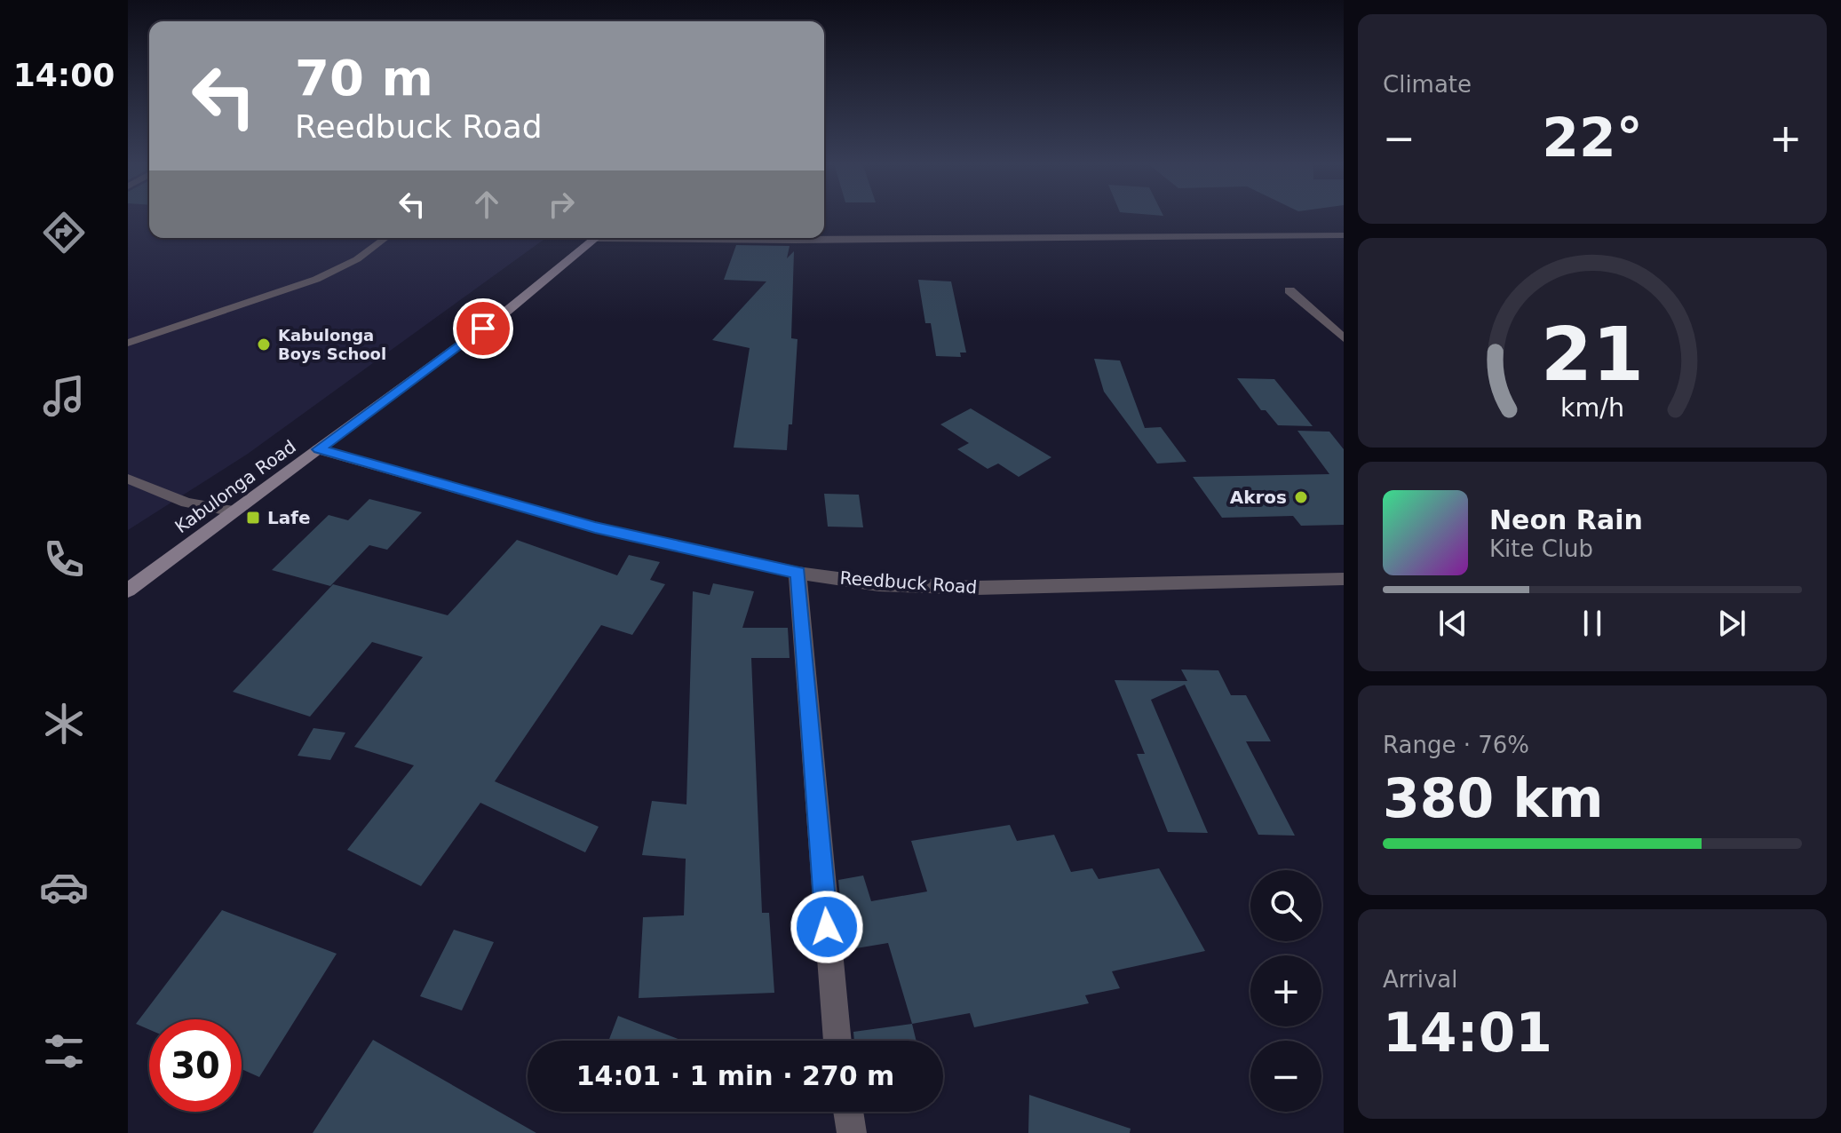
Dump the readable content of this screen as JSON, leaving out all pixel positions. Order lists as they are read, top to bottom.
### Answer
{
  "streets": {
    "main road": ["Kabulonga Road"],
    "street": ["Reedbuck Road"]
  },
  "crossings": [
    ["Kabulonga Road", "Reedbuck Road"]
  ],
  "places": {
    "other": ["Kabulonga Boys School", "Akros"],
    "transit": ["Lafe"]
  },
  "page": {
    "tabs": "14:00",
    "tile": [
      "Climate",
      ["Range · 76%", "380 km"],
      ["Arrival", "14:01"]
    ],
    "turn": ["70 m", "Reedbuck Road"],
    "heat": ["−", "22°", "+"],
    "song": ["Neon Rain", "Kite Club"],
    "map_buttons": ["+", "−"],
    "limit": "30",
    "trip": "14:01 · 1 min · 270 m",
    "gauge": ["21", "km/h"]
  }
}
